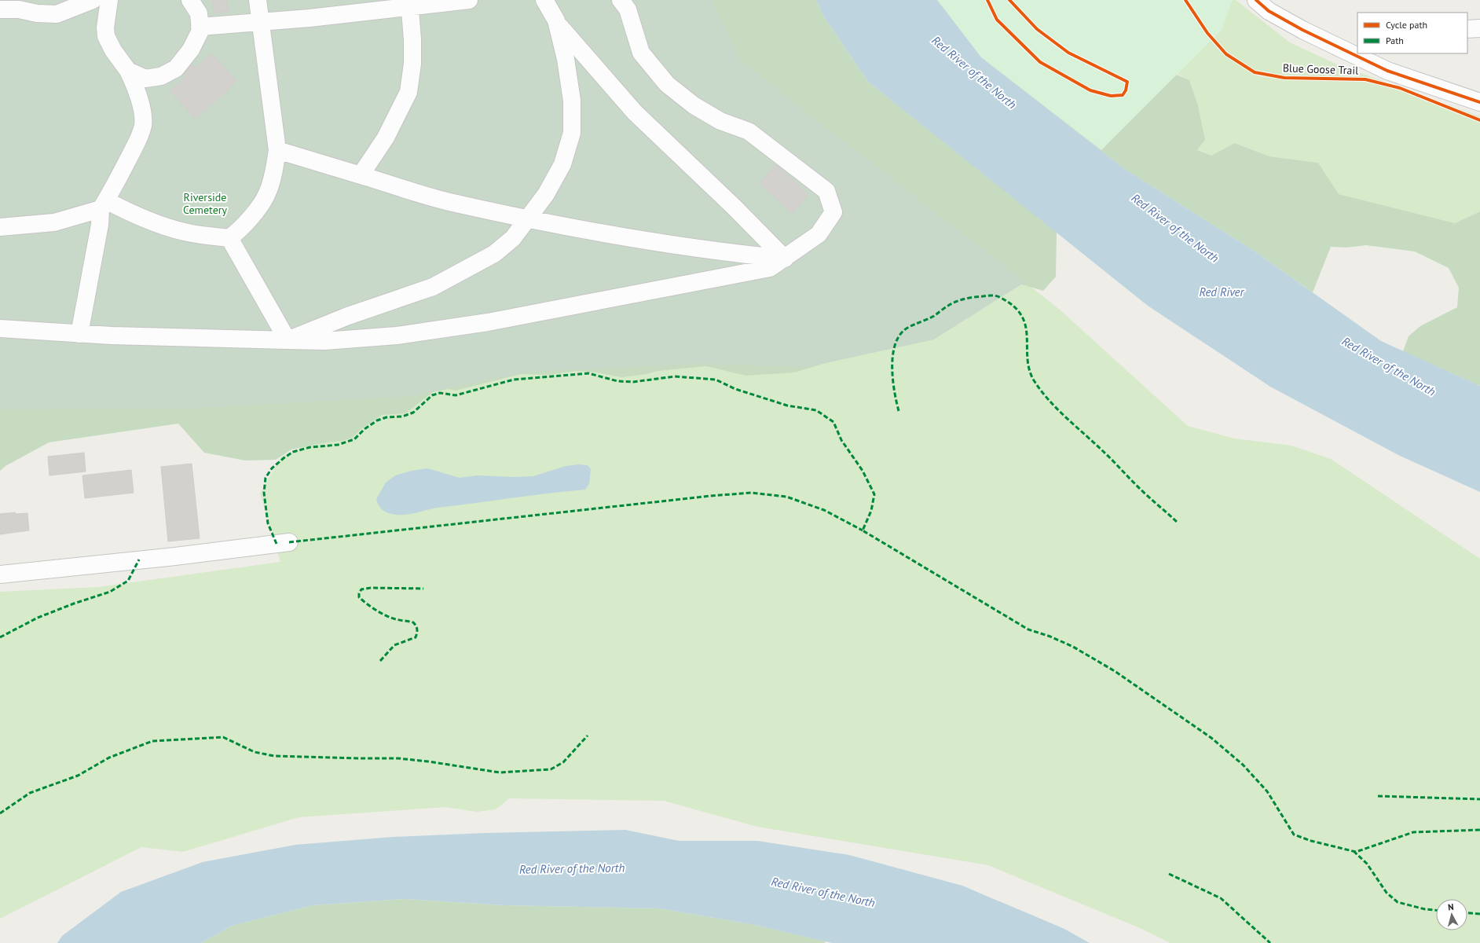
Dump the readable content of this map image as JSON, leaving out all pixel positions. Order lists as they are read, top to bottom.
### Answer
{
  "streets": {
    "cycle path": ["Blue Goose Trail"]
  },
  "water": ["Red River of the North", "Red River"],
  "parks": ["Riverside Cemetery"],
  "legend": ["Cycle path", "Path"],
  "north": "top"
}
